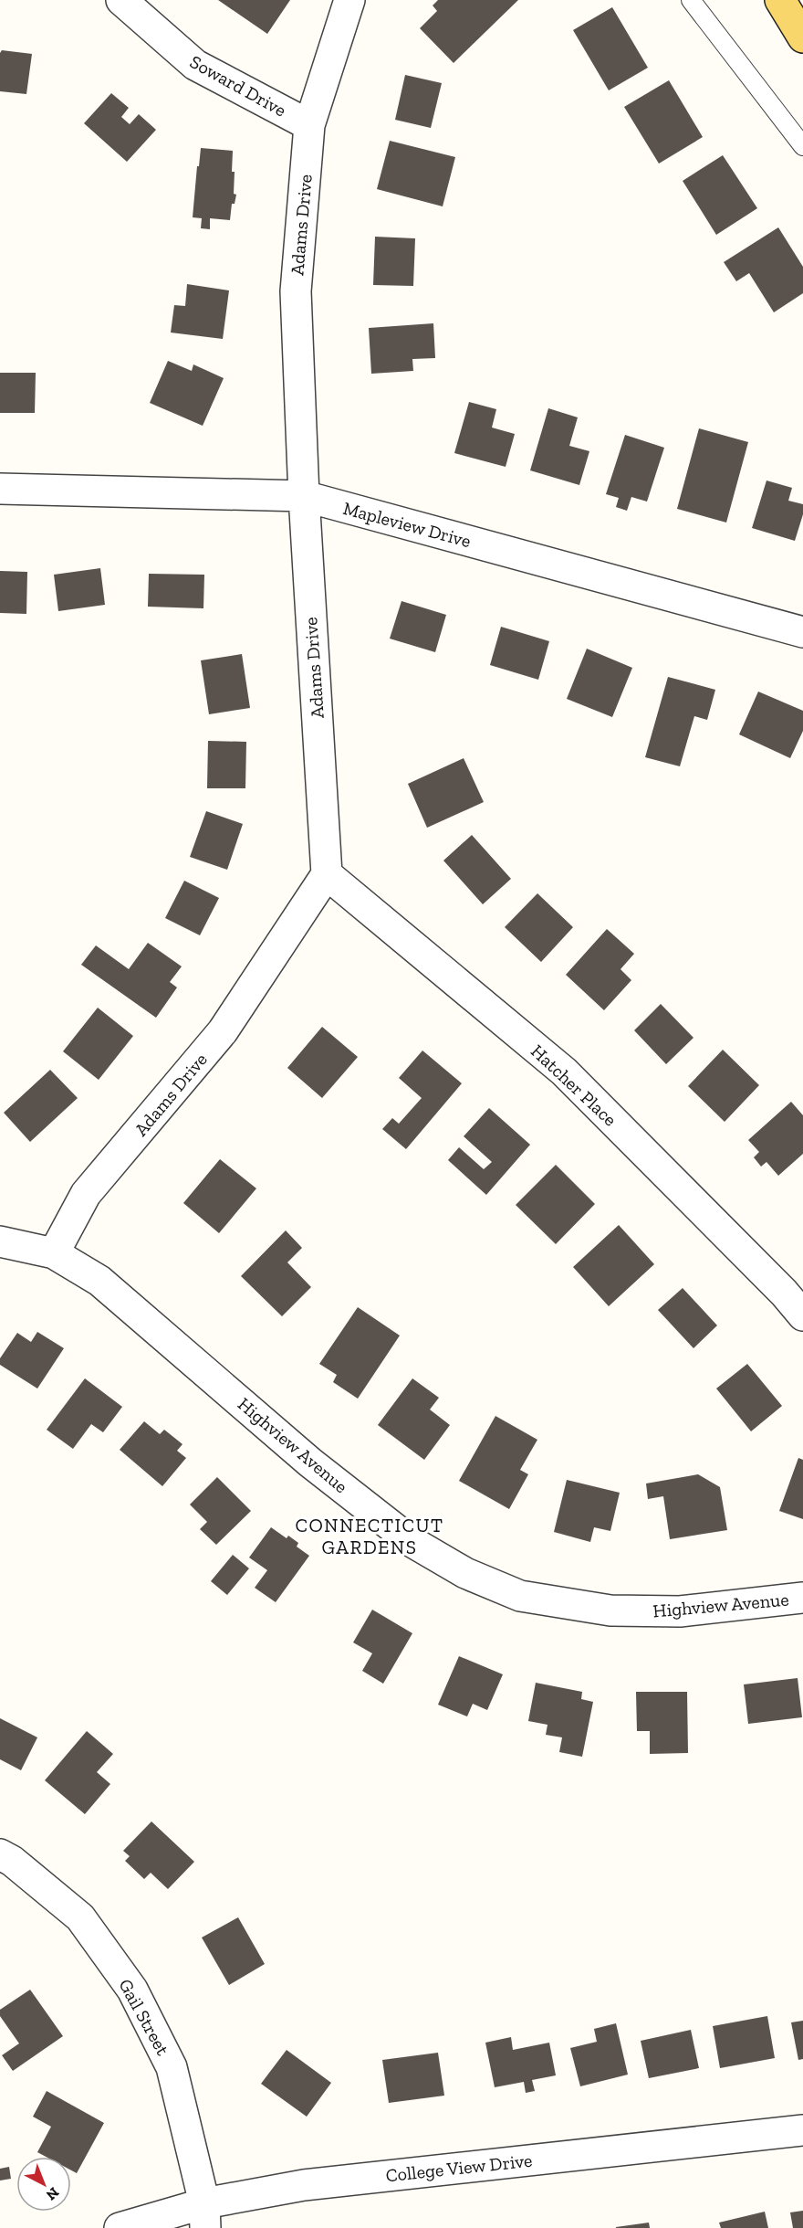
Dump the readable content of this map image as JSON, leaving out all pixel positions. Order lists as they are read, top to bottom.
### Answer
{
  "streets": {
    "street": [
      "Soward Drive",
      "Adams Drive",
      "Mapleview Drive",
      "Hatcher Place",
      "Highview Avenue",
      "Gail Street",
      "College View Drive"
    ]
  },
  "crossings": [
    ["Soward Drive", "Adams Drive"],
    ["Adams Drive", "Mapleview Drive"],
    ["Adams Drive", "Hatcher Place"],
    ["Adams Drive", "Highview Avenue"],
    ["Gail Street", "College View Drive"]
  ],
  "districts": ["CONNECTICUT GARDENS"],
  "north": "bottom right"
}
